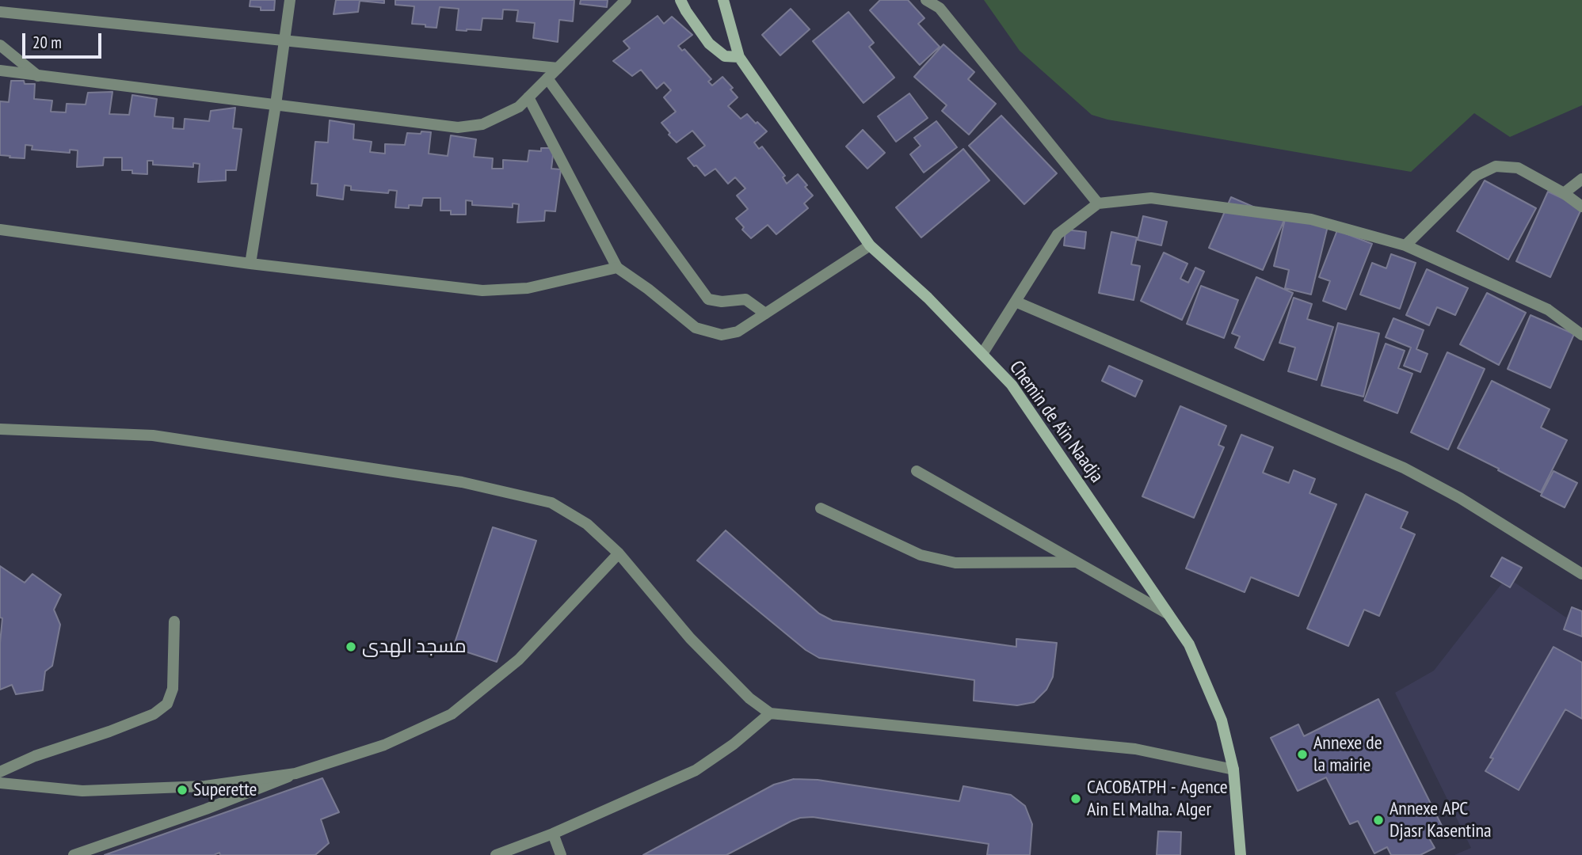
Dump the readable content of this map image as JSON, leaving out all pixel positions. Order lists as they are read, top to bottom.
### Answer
{
  "streets": {
    "main road": ["Chemin de Aïn Naadja"]
  },
  "places": [
    "مسجد الهدى",
    "Annexe de la mairie",
    "Superette",
    "CACOBATPH - Agence Ain El Malha. Alger",
    "Annexe APC Djasr Kasentina"
  ],
  "scale_bar": "20 m"
}
